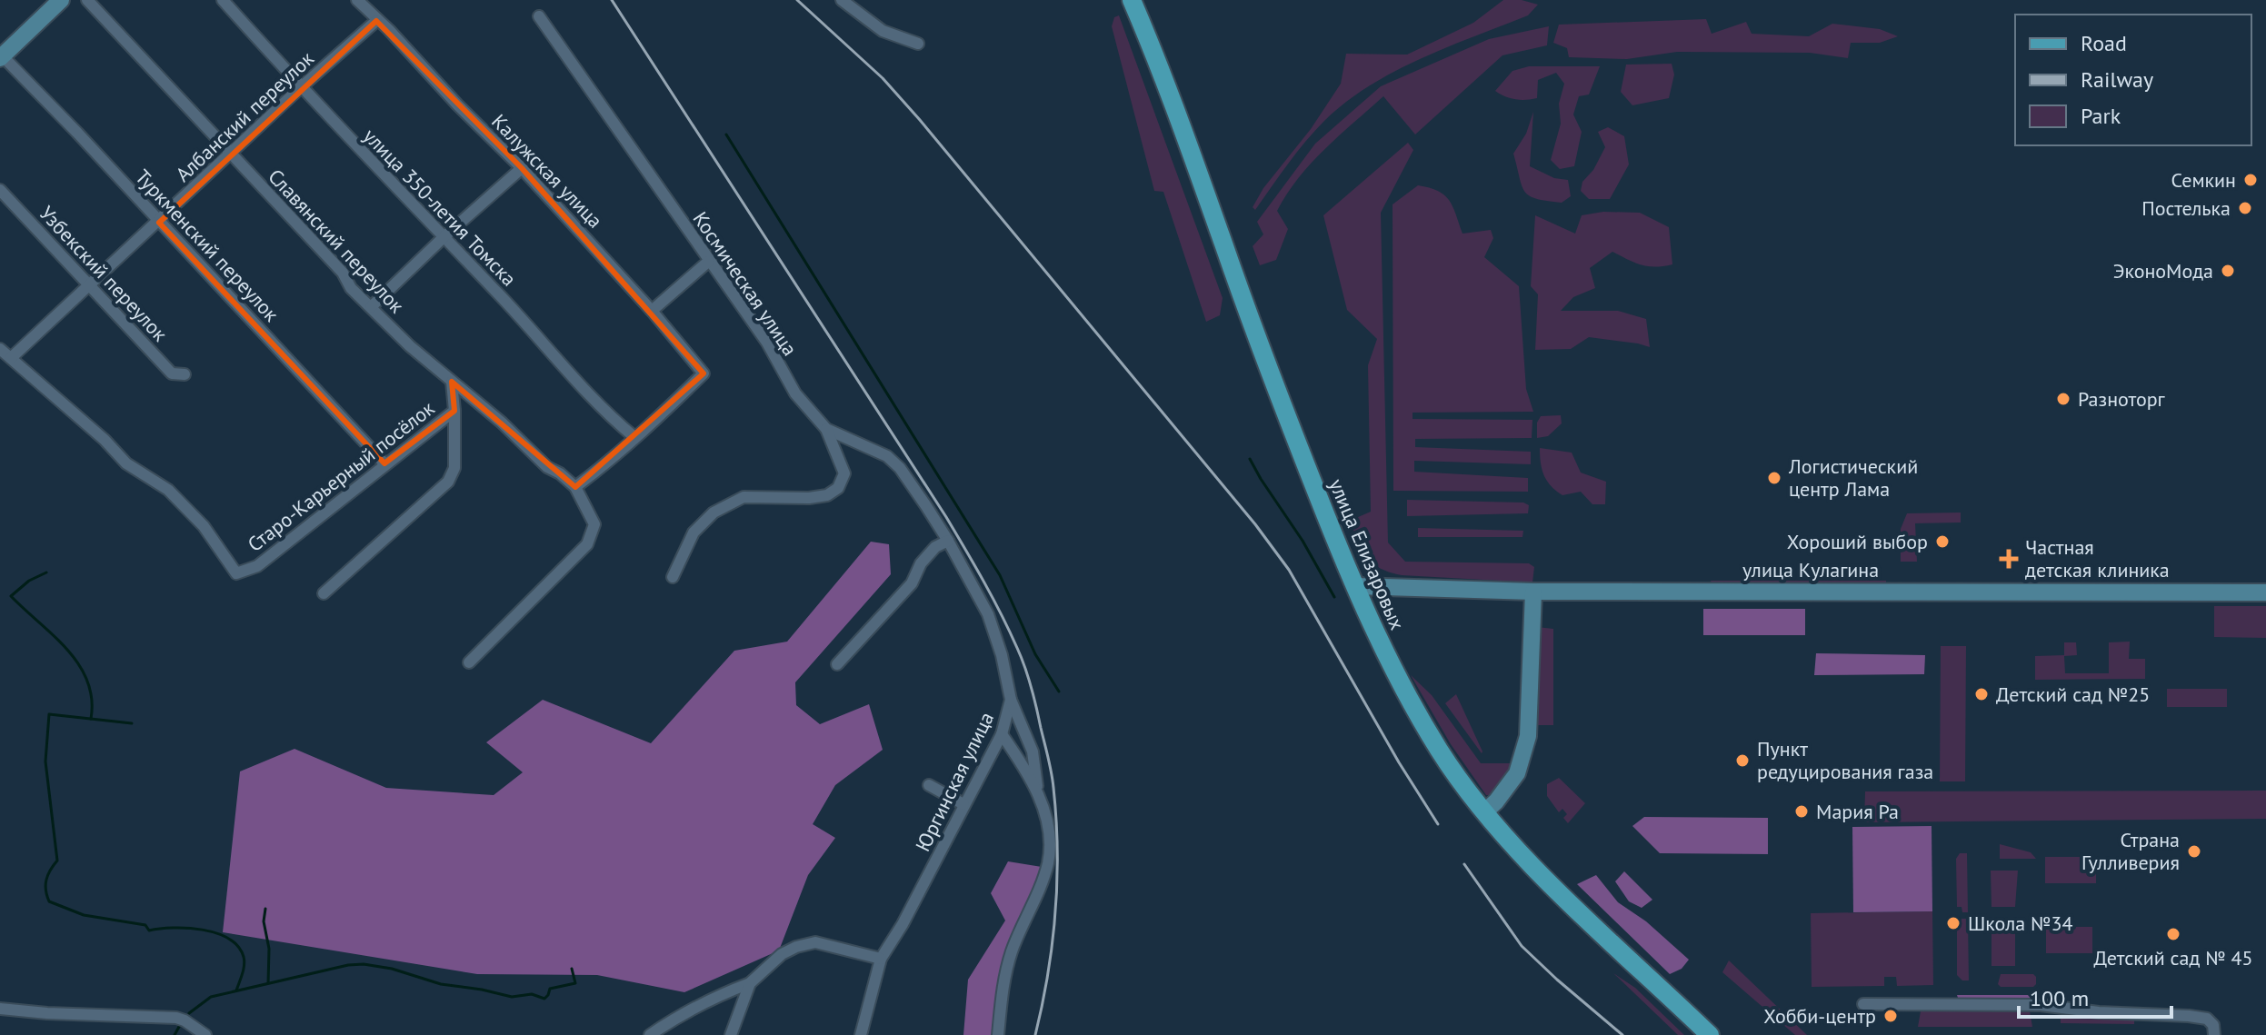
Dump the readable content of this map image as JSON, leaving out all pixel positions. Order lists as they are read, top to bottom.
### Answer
{
  "streets": {
    "main road": ["улица Елизаровых"],
    "street": [
      "Албанский переулок",
      "Калужская улица",
      "улица 350-летия Томска",
      "Славянский переулок",
      "Туркменский переулок",
      "Узбекский переулок",
      "Космическая улица",
      "Старо-Карьерный посёлок",
      "улица Кулагина",
      "Юргинская улица"
    ]
  },
  "crossings": [
    ["Албанский переулок", "Калужская улица"],
    ["Албанский переулок", "улица 350-летия Томска"],
    ["Албанский переулок", "Славянский переулок"],
    ["Албанский переулок", "Туркменский переулок"],
    ["Албанский переулок", "Узбекский переулок"],
    ["Албанский переулок", "Старо-Карьерный посёлок"],
    ["Калужская улица", "улица 350-летия Томска"],
    ["Славянский переулок", "Старо-Карьерный посёлок"],
    ["Туркменский переулок", "Старо-Карьерный посёлок"],
    ["Космическая улица", "Юргинская улица"],
    ["улица Елизаровых", "улица Кулагина"]
  ],
  "places": {
    "other": [
      "Семкин",
      "Постелька",
      "ЭконоМода",
      "Разноторг",
      "Логистический центр Лама",
      "Хороший выбор",
      "Детский сад №25",
      "Пункт редуцирования газа",
      "Мария Ра",
      "Страна Гулливерия",
      "Школа №34",
      "Детский сад № 45",
      "Хобби-центр"
    ],
    "health": ["Частная детская клиника"]
  },
  "legend": ["Road", "Railway", "Park"],
  "scale_bar": "100 m"
}
